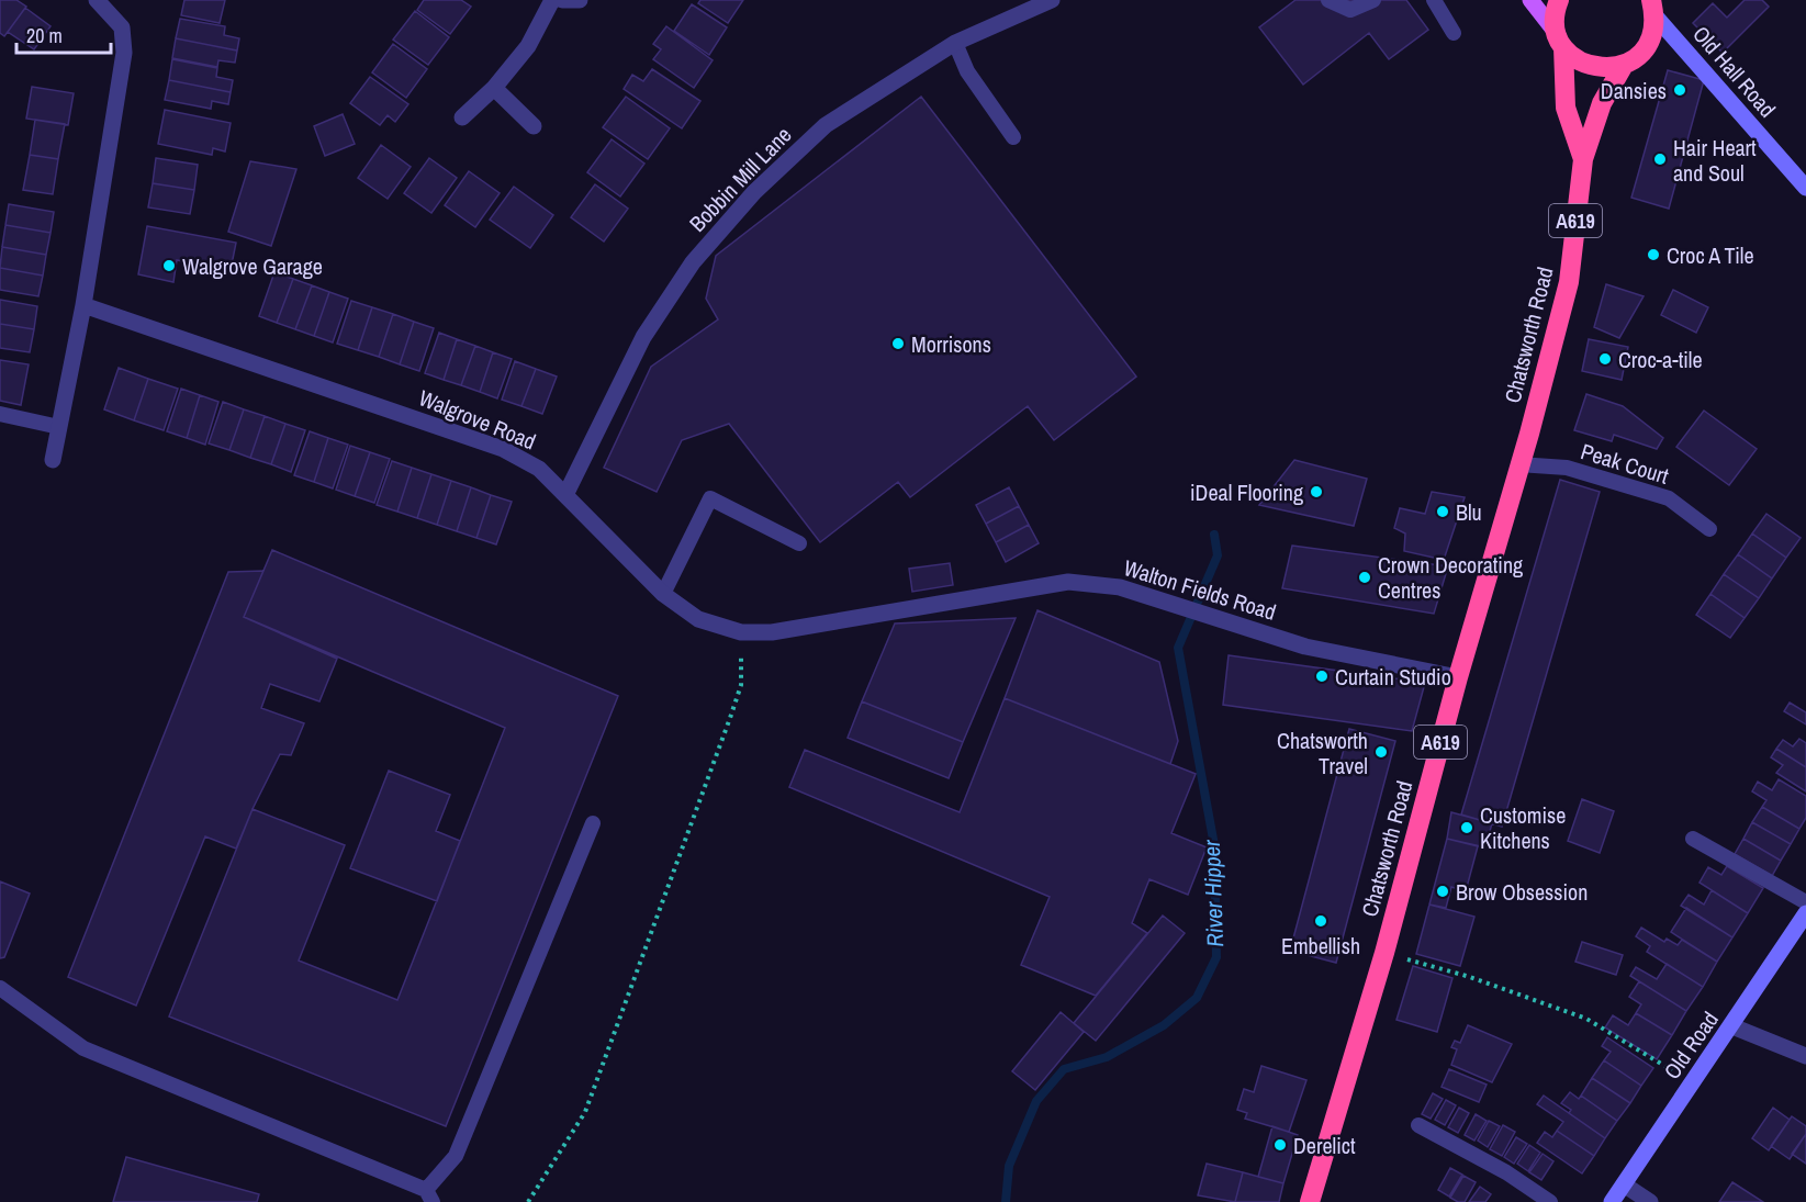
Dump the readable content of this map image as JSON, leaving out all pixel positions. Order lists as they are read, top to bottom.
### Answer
{
  "streets": {
    "highway": ["A619", "Chatsworth Road"],
    "street": [
      "Old Hall Road",
      "Bobbin Mill Lane",
      "Walgrove Road",
      "Walton Fields Road",
      "Old Road"
    ],
    "lane": ["Peak Court"]
  },
  "crossings": [
    ["Old Hall Road", "Chatsworth Road"],
    ["Bobbin Mill Lane", "Walgrove Road"],
    ["Chatsworth Road", "Peak Court"],
    ["Chatsworth Road", "Walton Fields Road"],
    ["Walgrove Road", "Walton Fields Road"]
  ],
  "water": ["River Hipper"],
  "places": [
    "Dansies",
    "Hair Heart and Soul",
    "Croc A Tile",
    "Walgrove Garage",
    "Morrisons",
    "Croc-a-tile",
    "iDeal Flooring",
    "Blu",
    "Crown Decorating Centres",
    "Curtain Studio",
    "Chatsworth Travel",
    "Customise Kitchens",
    "Brow Obsession",
    "Embellish",
    "Derelict"
  ],
  "scale_bar": "20 m"
}
